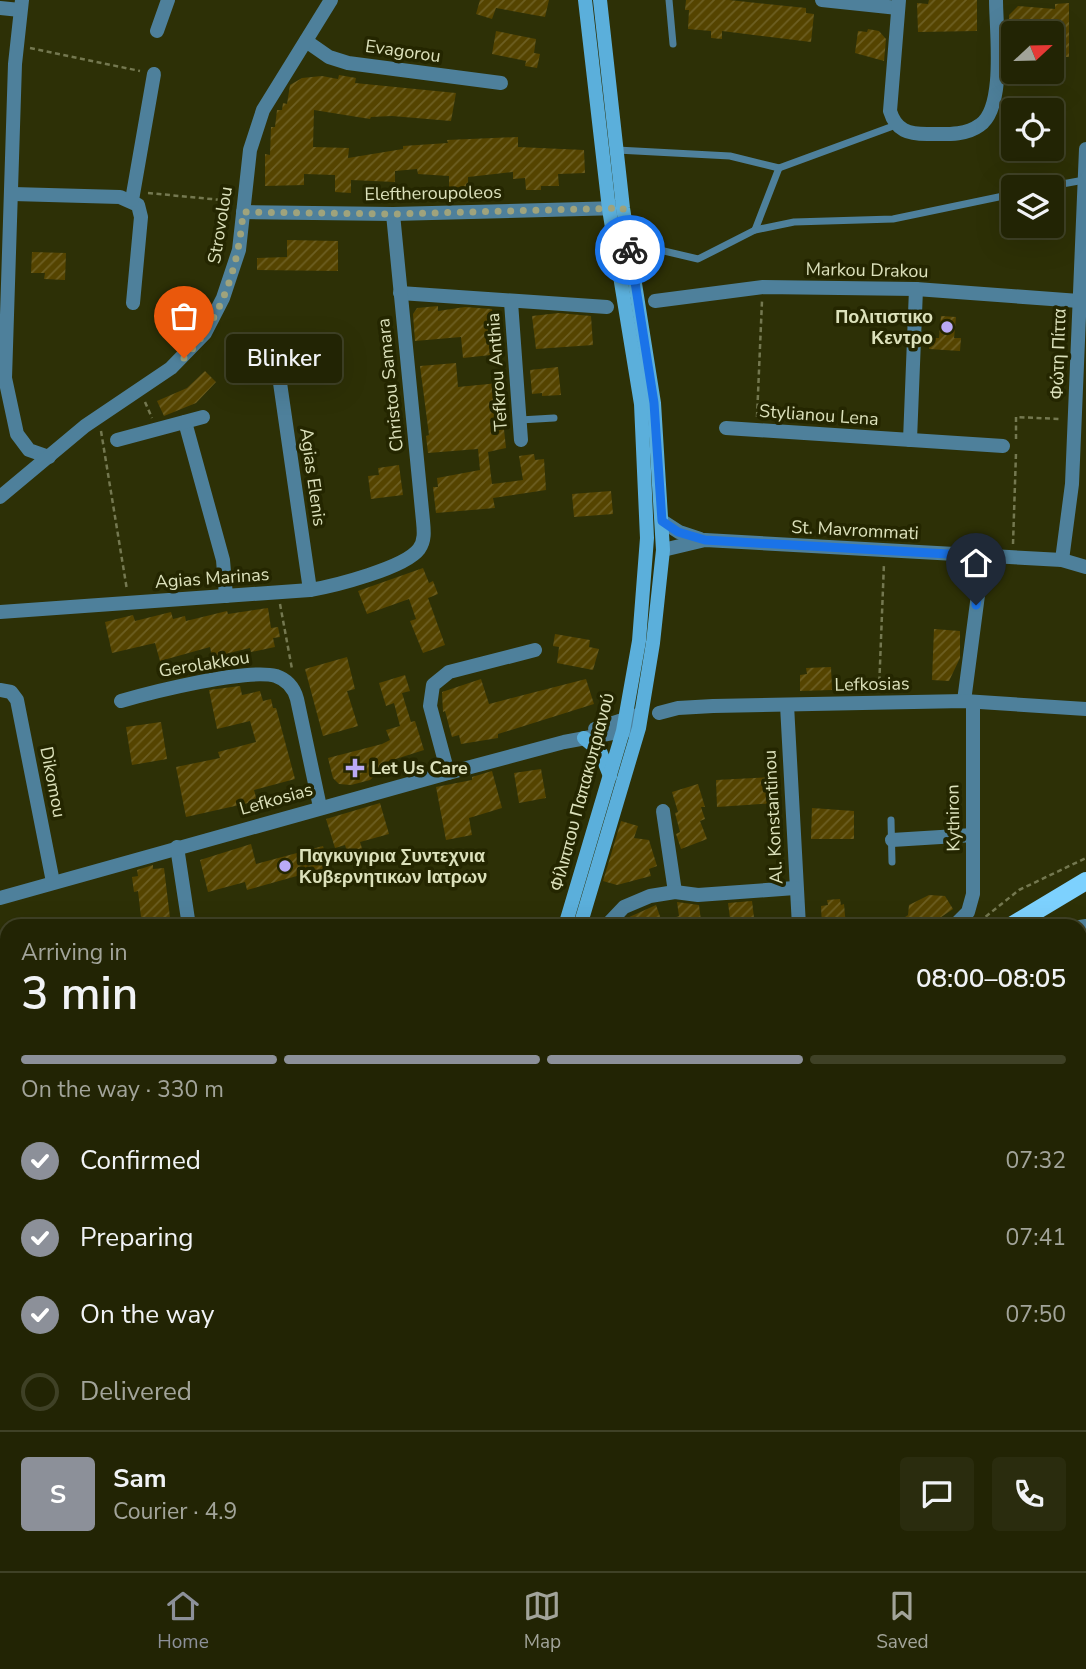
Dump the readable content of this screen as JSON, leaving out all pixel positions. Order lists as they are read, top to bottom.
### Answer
{
  "streets": {
    "main road": ["Φίλιππου Παπακυπριανού"],
    "street": [
      "Evagorou",
      "Eleftheroupoleos",
      "Strovolou",
      "Markou Drakou",
      "Φώτη Πίττα",
      "Tefkrou Anthia",
      "Christou Samara",
      "Stylianou Lena",
      "Agias Elenis",
      "St. Mavrommati",
      "Agias Marinas",
      "Gerolakkou",
      "Lefkosias",
      "Dikomou",
      "Al. Konstantinou",
      "Kythiron"
    ]
  },
  "crossings": [
    ["Evagorou", "Strovolou"],
    ["Eleftheroupoleos", "Strovolou"],
    ["Eleftheroupoleos", "Christou Samara"],
    ["Eleftheroupoleos", "Φίλιππου Παπακυπριανού"],
    ["Markou Drakou", "Φώτη Πίττα"],
    ["Φώτη Πίττα", "St. Mavrommati"],
    ["Christou Samara", "Agias Marinas"],
    ["Agias Elenis", "Agias Marinas"],
    ["St. Mavrommati", "Φίλιππου Παπακυπριανού"],
    ["St. Mavrommati", "Kythiron"],
    ["Lefkosias", "Dikomou"],
    ["Lefkosias", "Φίλιππου Παπακυπριανού"],
    ["Lefkosias", "Al. Konstantinou"],
    ["Lefkosias", "Kythiron"]
  ],
  "places": {
    "other": ["Πολιτιστικο Κεντρο", "Blinker", "Παγκυγιρια Συντεχνια Κυβερνητικων Ιατρων"],
    "health": ["Let Us Care"]
  },
  "north": "right",
  "page": {
    "bubble": "Blinker",
    "heading": ["3 min", "Arriving in", "08:00–08:05"],
    "panel": ["Sam", "Courier · 4.9"],
    "bar": "On the way · 330 m",
    "list": [
      ["Confirmed", "07:32"],
      ["Preparing", "07:41"],
      ["On the way", "07:50"],
      "Delivered"
    ],
    "round": "S",
    "tabs": ["Home", "Map", "Saved"]
  }
}
